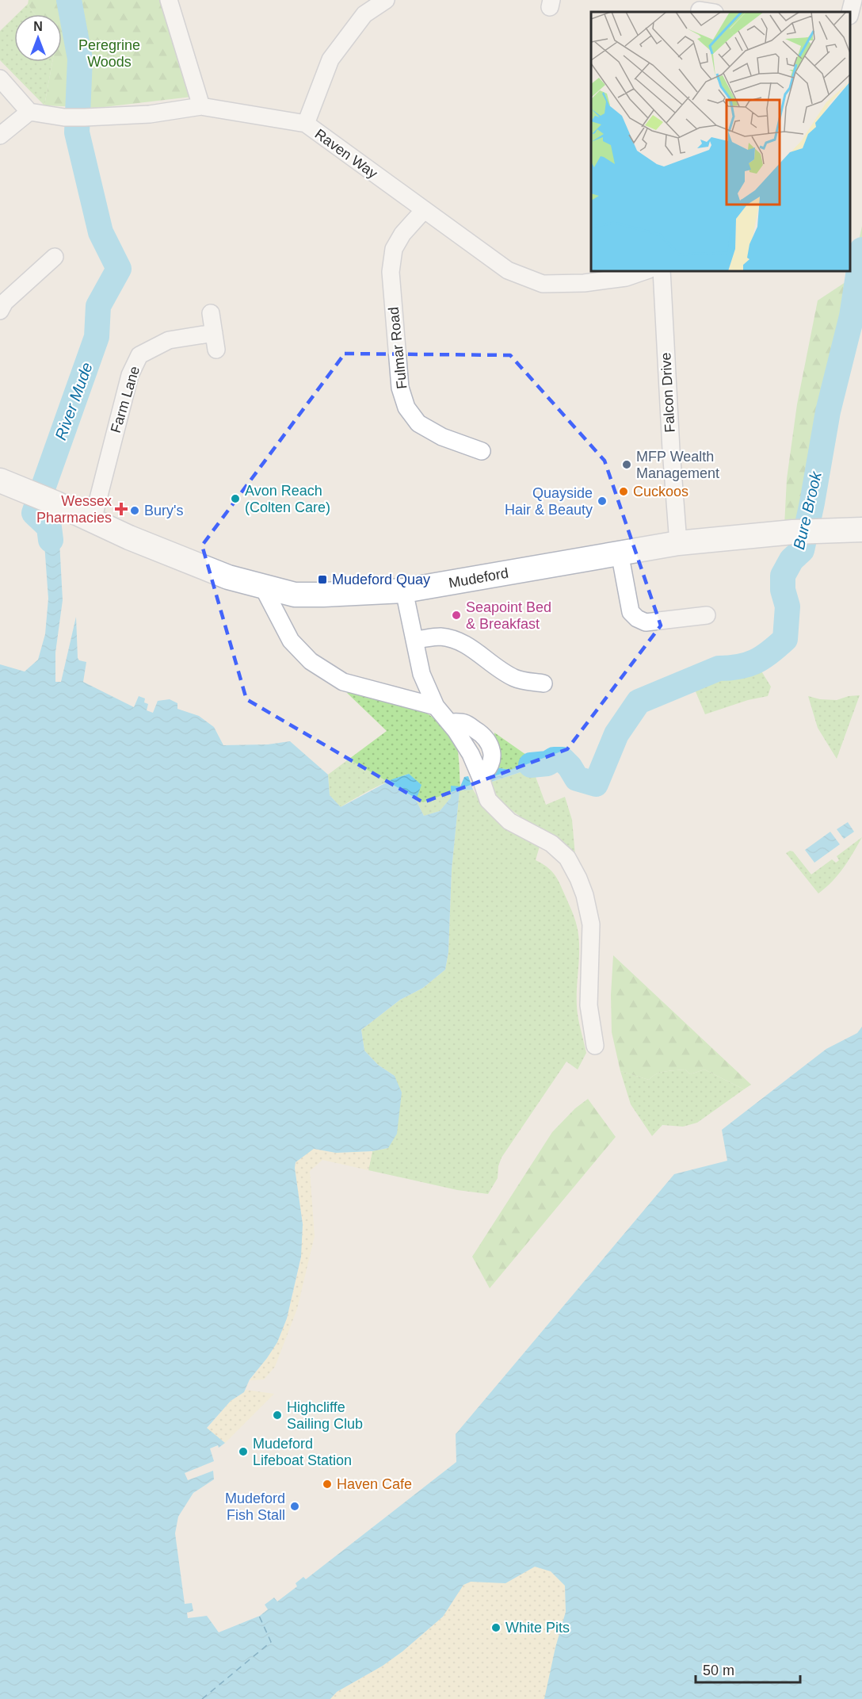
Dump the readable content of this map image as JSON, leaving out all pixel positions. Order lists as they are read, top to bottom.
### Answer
{
  "streets": {
    "street": [
      "Raven Way",
      "Fulmar Road",
      "Falcon Drive",
      "Farm Lane",
      "Mudeford"
    ]
  },
  "crossings": [
    ["Raven Way", "Fulmar Road"],
    ["Falcon Drive", "Mudeford"],
    ["Farm Lane", "Mudeford"]
  ],
  "water": ["River Mude", "Bure Brook"],
  "parks": ["Peregrine Woods"],
  "places": {
    "other": [
      "MFP Wealth Management",
      "Cuckoos",
      "Avon Reach (Colten Care)",
      "Quayside Hair & Beauty",
      "Bury's",
      "Seapoint Bed & Breakfast",
      "Highcliffe Sailing Club",
      "Mudeford Lifeboat Station",
      "Haven Cafe",
      "Mudeford Fish Stall",
      "White Pits"
    ],
    "health": ["Wessex Pharmacies"],
    "transit": ["Mudeford Quay"]
  },
  "scale_bar": "50 m",
  "north": "top"
}
